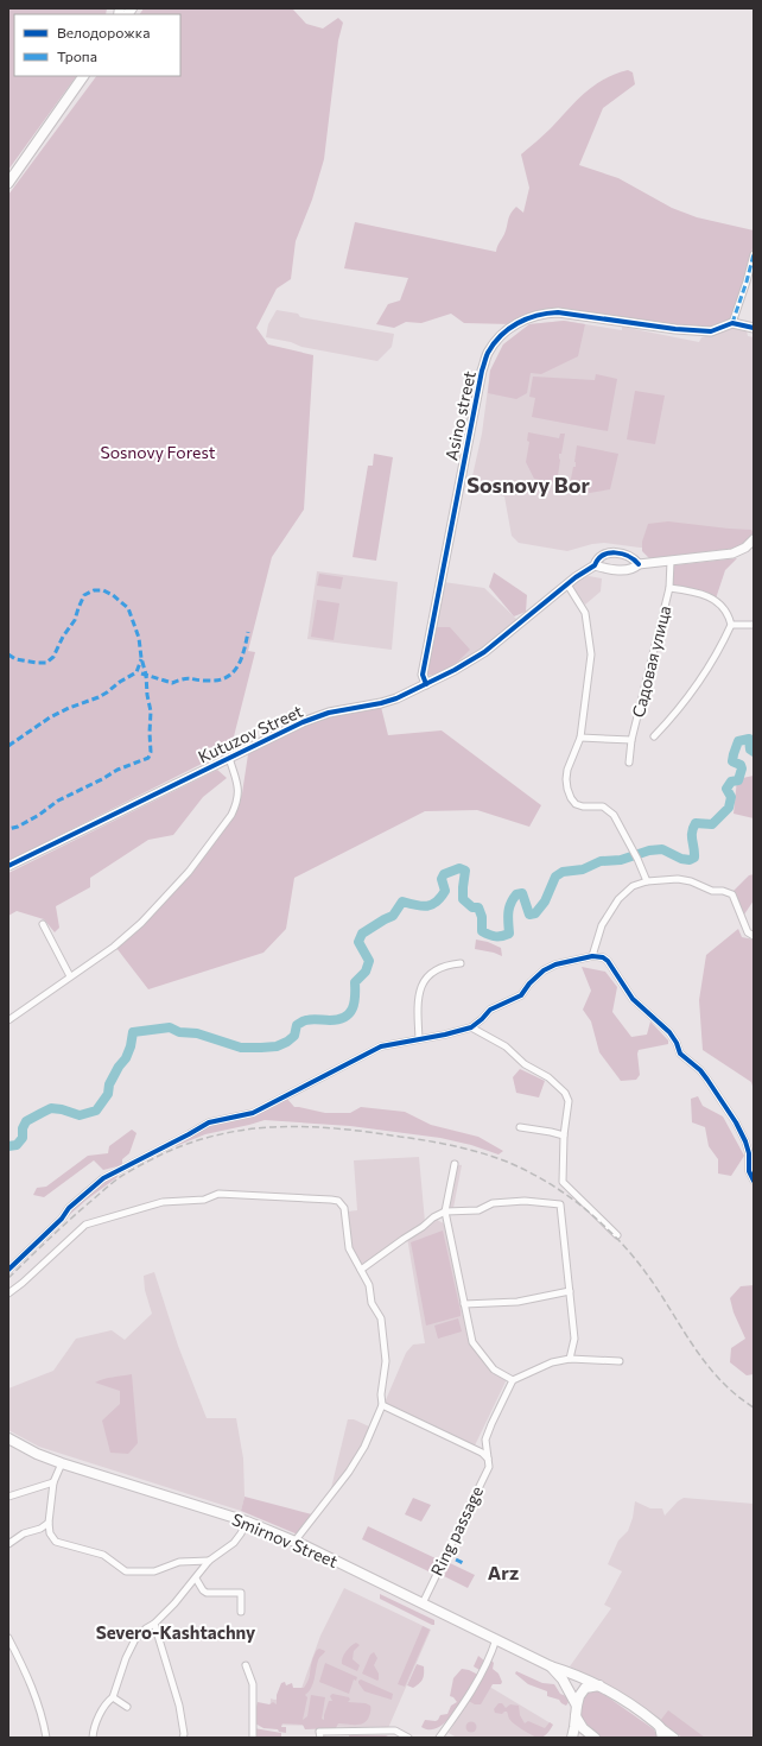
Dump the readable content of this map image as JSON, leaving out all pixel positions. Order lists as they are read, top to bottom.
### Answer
{
  "streets": {
    "main road": ["Smirnov Street"],
    "street": [
      "Asino street",
      "Садовая улица",
      "Kutuzov Street",
      "Ring passage"
    ]
  },
  "crossings": [
    ["Asino street", "Kutuzov Street"],
    ["Ring passage", "Smirnov Street"]
  ],
  "districts": ["Sosnovy Bor", "Arz", "Severo-Kashtachny"],
  "parks": ["Sosnovy Forest"],
  "legend": ["Велодорожка", "Тропа"]
}
